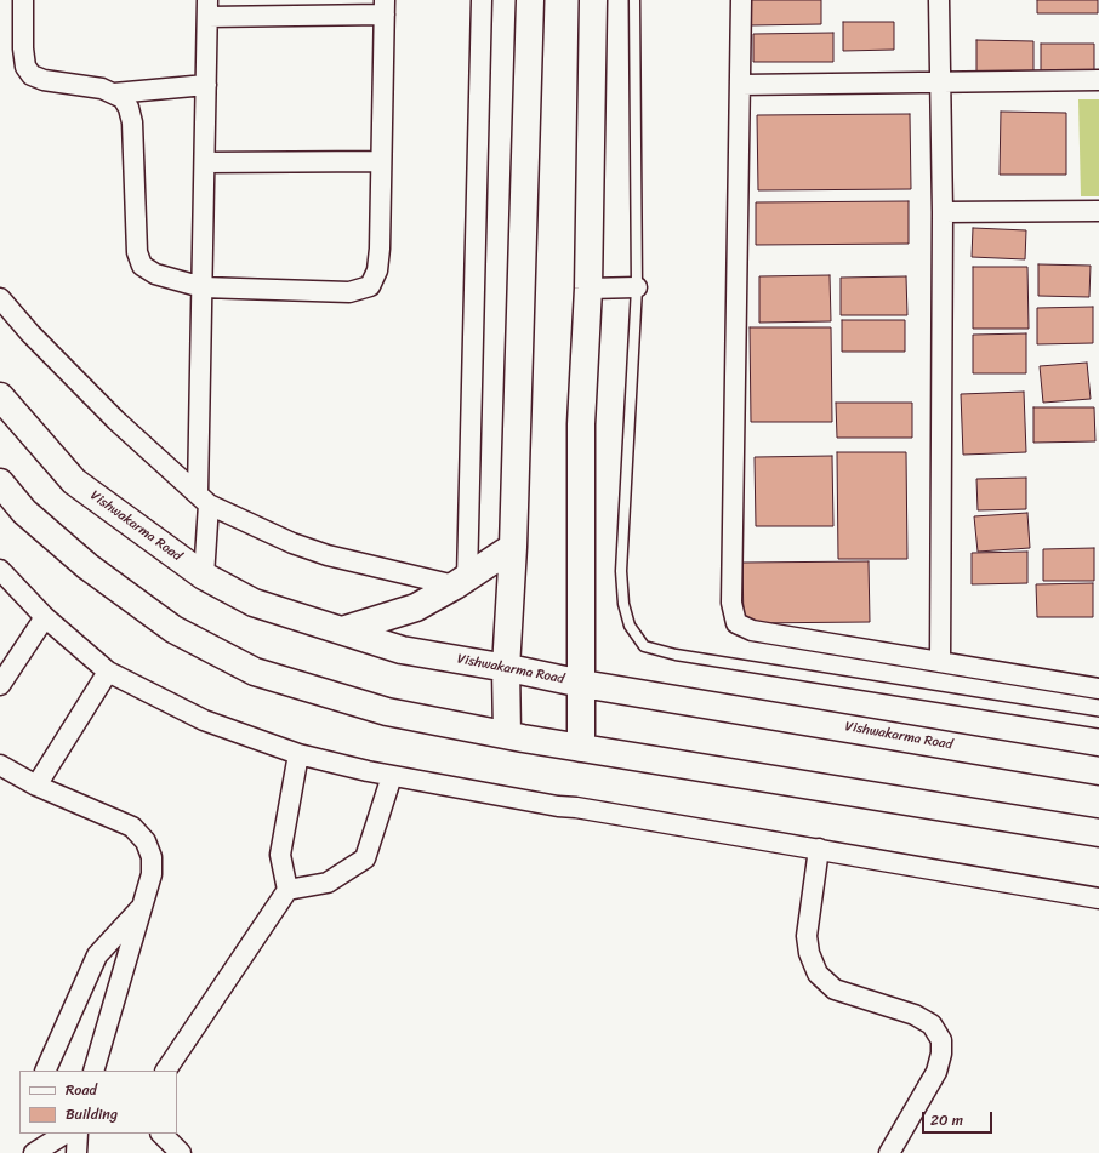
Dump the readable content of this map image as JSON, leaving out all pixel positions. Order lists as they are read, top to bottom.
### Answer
{
  "streets": {
    "street": ["Vishwakarma Road"]
  },
  "legend": ["Road", "Building"],
  "scale_bar": "20 m"
}
